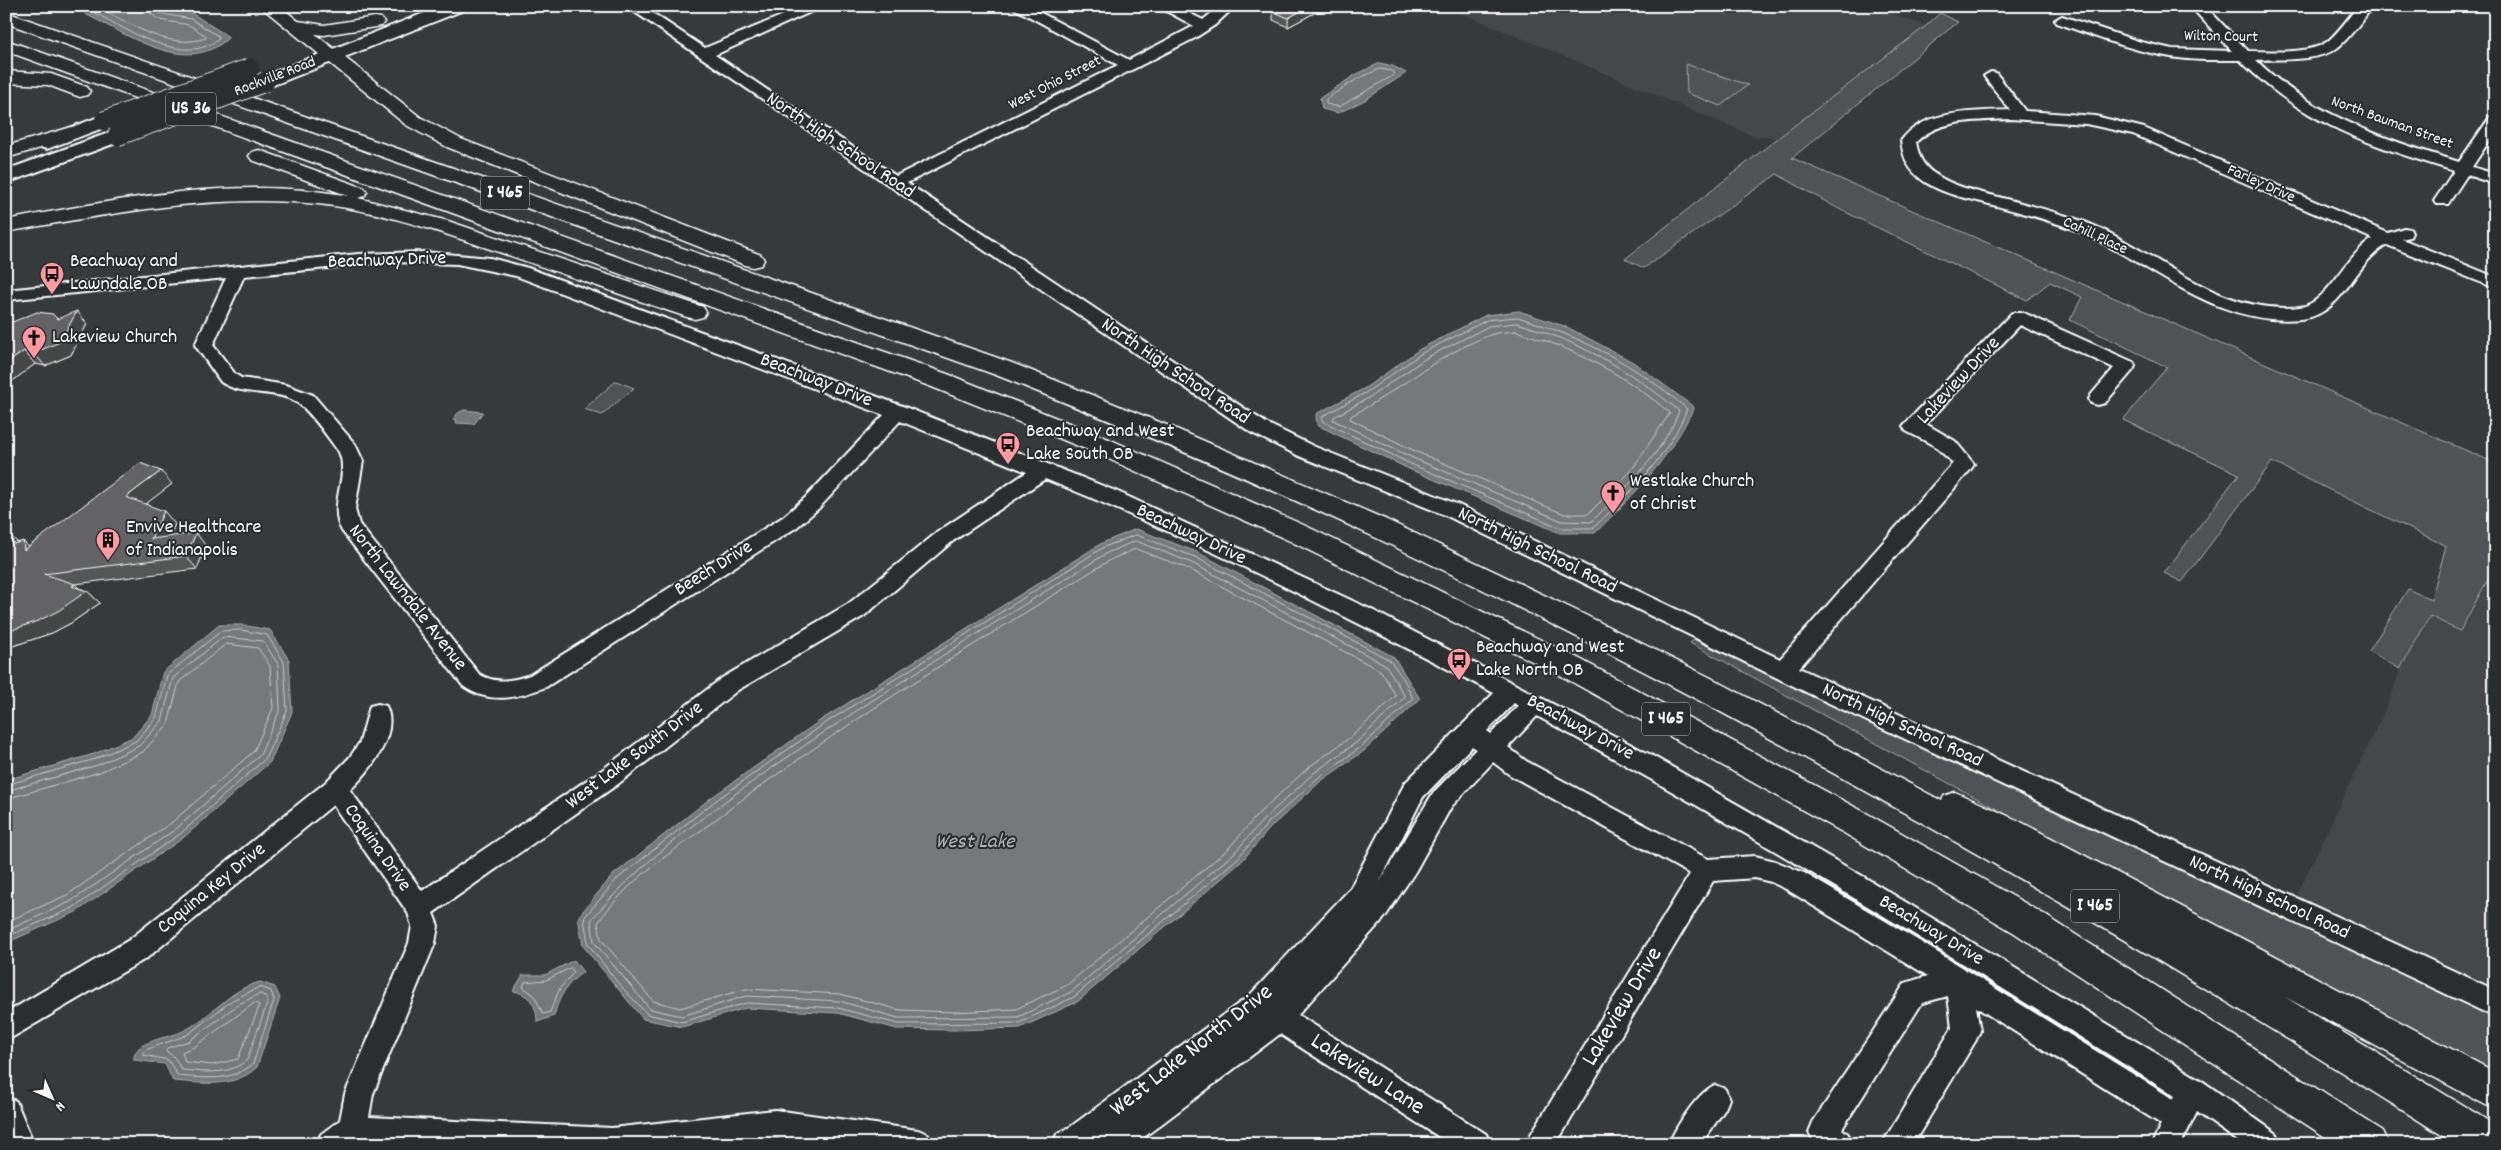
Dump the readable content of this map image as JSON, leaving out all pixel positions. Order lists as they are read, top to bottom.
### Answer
{
  "streets": {
    "highway": ["I 465"],
    "main road": ["Rockville Road", "US 36"],
    "street": [
      "Wilton Court",
      "West Ohio Street",
      "North Bauman Street",
      "North High School Road",
      "Farley Drive",
      "Cahill Place",
      "Beachway Drive",
      "Lakeview Drive",
      "Beech Drive",
      "North Lawndale Avenue",
      "West Lake South Drive",
      "Coquina Drive",
      "Coquina Key Drive",
      "West Lake North Drive",
      "Lakeview Lane"
    ]
  },
  "crossings": [
    ["Wilton Court", "North Bauman Street"],
    ["West Ohio Street", "North High School Road"],
    ["North High School Road", "Lakeview Drive"],
    ["Farley Drive", "Cahill Place"],
    ["Beachway Drive", "Lakeview Drive"],
    ["Beachway Drive", "Beech Drive"],
    ["Beachway Drive", "North Lawndale Avenue"],
    ["Beachway Drive", "West Lake South Drive"],
    ["Beachway Drive", "West Lake North Drive"],
    ["Beech Drive", "North Lawndale Avenue"],
    ["West Lake South Drive", "Coquina Drive"],
    ["Coquina Drive", "Coquina Key Drive"],
    ["West Lake North Drive", "Lakeview Lane"]
  ],
  "water": ["West Lake"],
  "places": {
    "bus stop": ["Beachway and Lawndale OB", "Beachway and West Lake South OB", "Beachway and West Lake North OB"],
    "church": ["Lakeview Church", "Westlake Church of Christ"],
    "building": ["Envive Healthcare of Indianapolis"]
  },
  "north": "bottom right"
}
